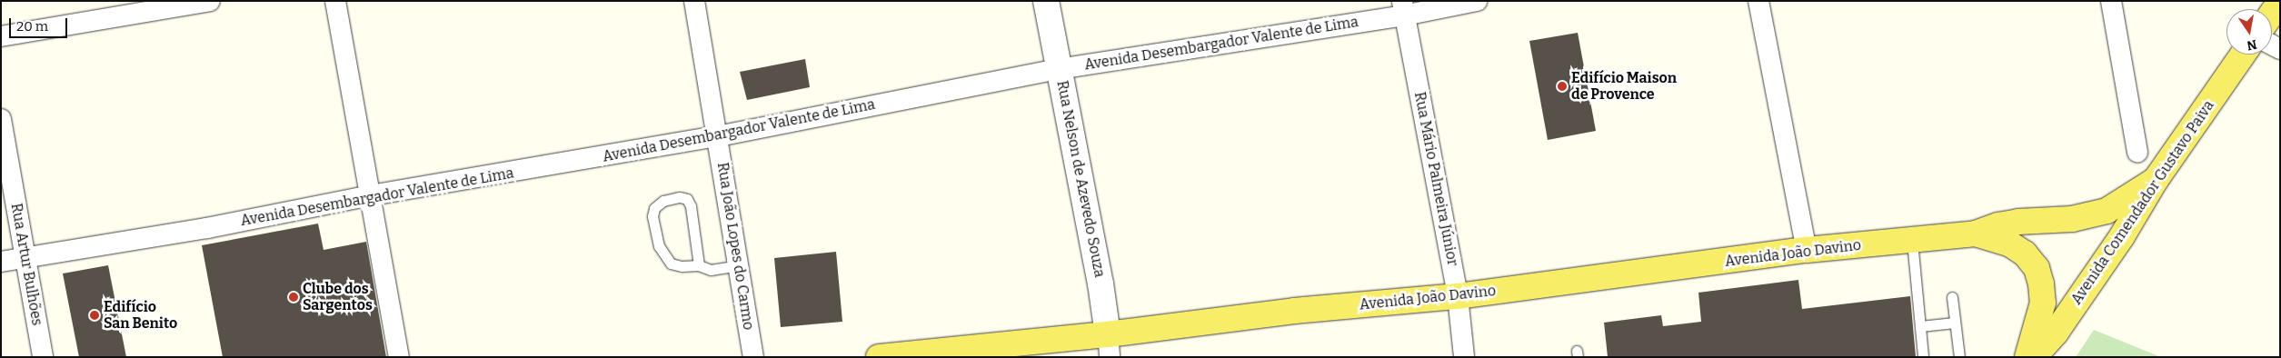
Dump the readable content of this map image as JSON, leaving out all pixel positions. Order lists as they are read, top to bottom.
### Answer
{
  "streets": {
    "main road": ["Avenida Comendador Gustavo Paiva", "Avenida João Davino"],
    "street": [
      "Avenida Desembargador Valente de Lima",
      "Rua Nelson de Azevedo Souza",
      "Rua Mário Palmeira Júnior",
      "Rua João Lopes do Carmo",
      "Rua Artur Bulhões"
    ]
  },
  "crossings": [
    ["Avenida Desembargador Valente de Lima", "Rua Nelson de Azevedo Souza"],
    ["Avenida Desembargador Valente de Lima", "Rua Mário Palmeira Júnior"],
    ["Avenida Desembargador Valente de Lima", "Rua João Lopes do Carmo"],
    ["Avenida Desembargador Valente de Lima", "Rua Artur Bulhões"],
    ["Rua Nelson de Azevedo Souza", "Avenida João Davino"],
    ["Rua Mário Palmeira Júnior", "Avenida João Davino"],
    ["Avenida Comendador Gustavo Paiva", "Avenida João Davino"]
  ],
  "places": ["Edifício Maison de Provence", "Clube dos Sargentos", "Edifício San Benito"],
  "scale_bar": "20 m",
  "north": "bottom"
}
